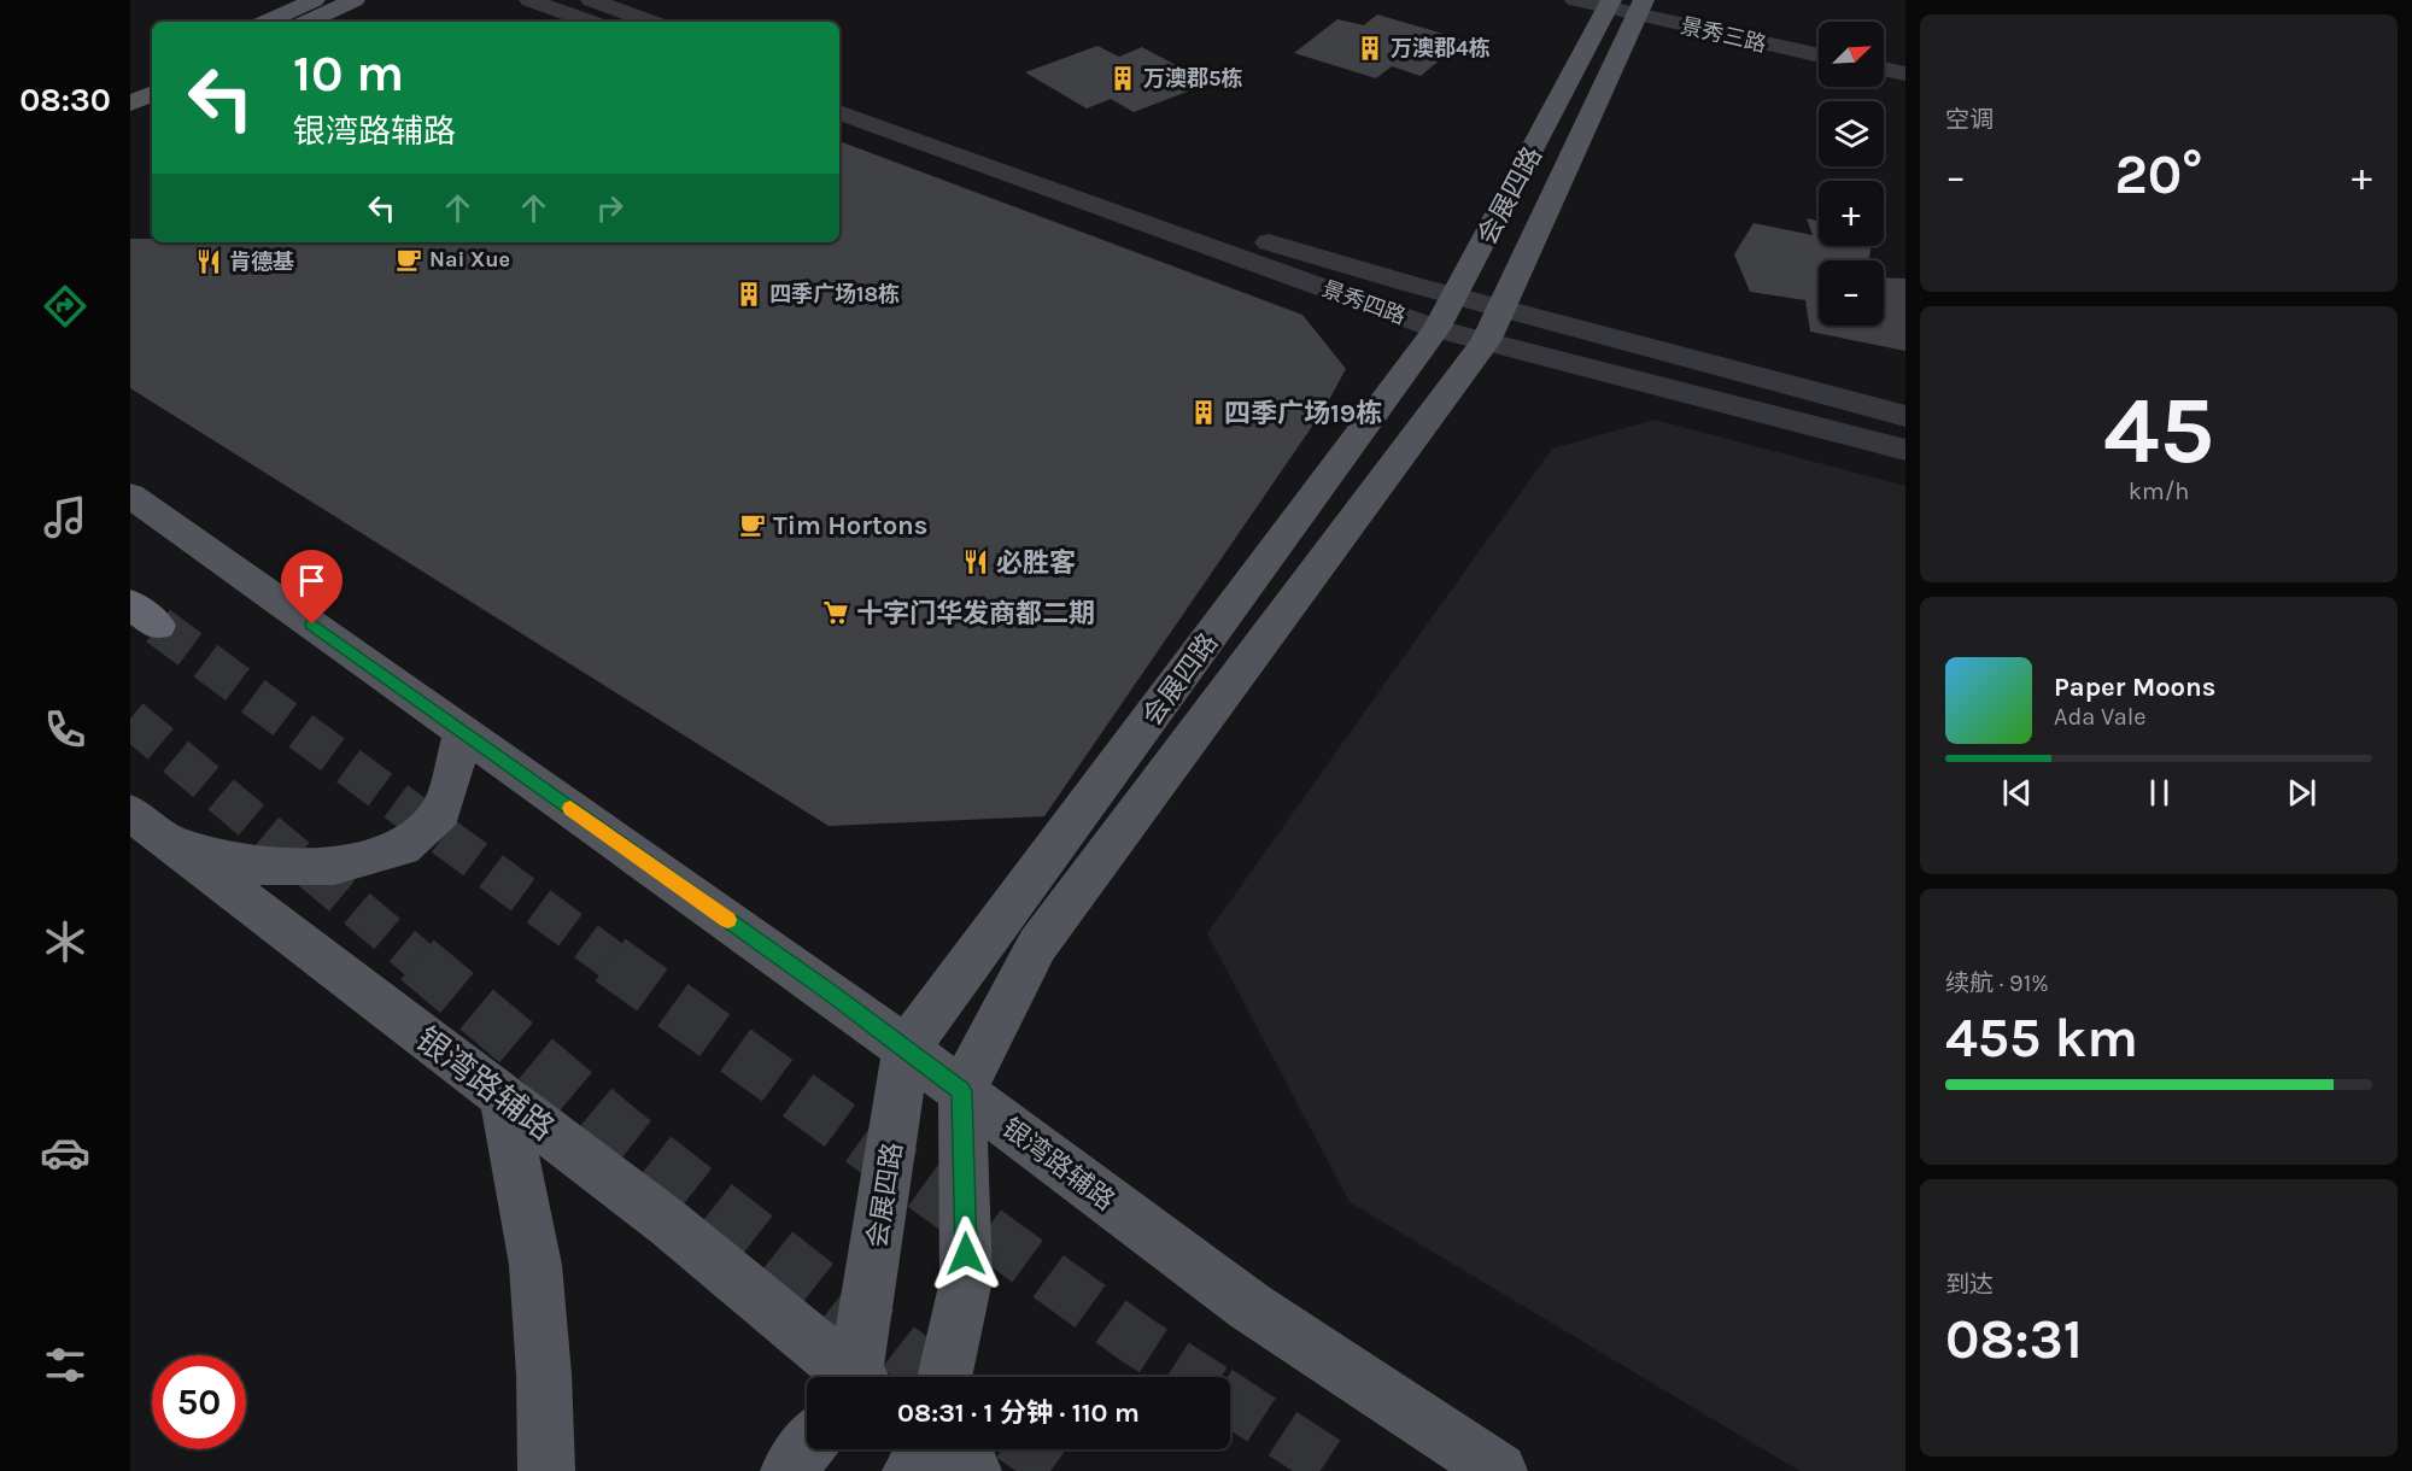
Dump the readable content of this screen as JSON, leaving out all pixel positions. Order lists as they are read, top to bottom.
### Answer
{
  "streets": {
    "main road": ["会展四路", "银湾路辅路"],
    "street": ["景秀三路", "景秀四路"]
  },
  "crossings": [
    ["景秀三路", "会展四路"],
    ["会展四路", "景秀四路"],
    ["会展四路", "银湾路辅路"]
  ],
  "places": {
    "building": [
      "万澳郡4栋",
      "万澳郡5栋",
      "四季广场18栋",
      "四季广场19栋"
    ],
    "cafe": ["Nai Xue", "Tim Hortons"],
    "restaurant": ["肯德基", "必胜客"],
    "supermarket": ["十字门华发商都二期"]
  },
  "north": "top right",
  "page": {
    "tabs": "08:30",
    "tile": [
      "空调",
      ["45", "km/h"],
      ["续航 · 91%", "455 km"],
      ["到达", "08:31"]
    ],
    "map_buttons": ["+", "−"],
    "turn": ["10 m", "银湾路辅路"],
    "heat": ["−", "20°", "+"],
    "song": ["Paper Moons", "Ada Vale"],
    "limit": "50",
    "trip": "08:31 · 1 分钟 · 110 m"
  }
}
